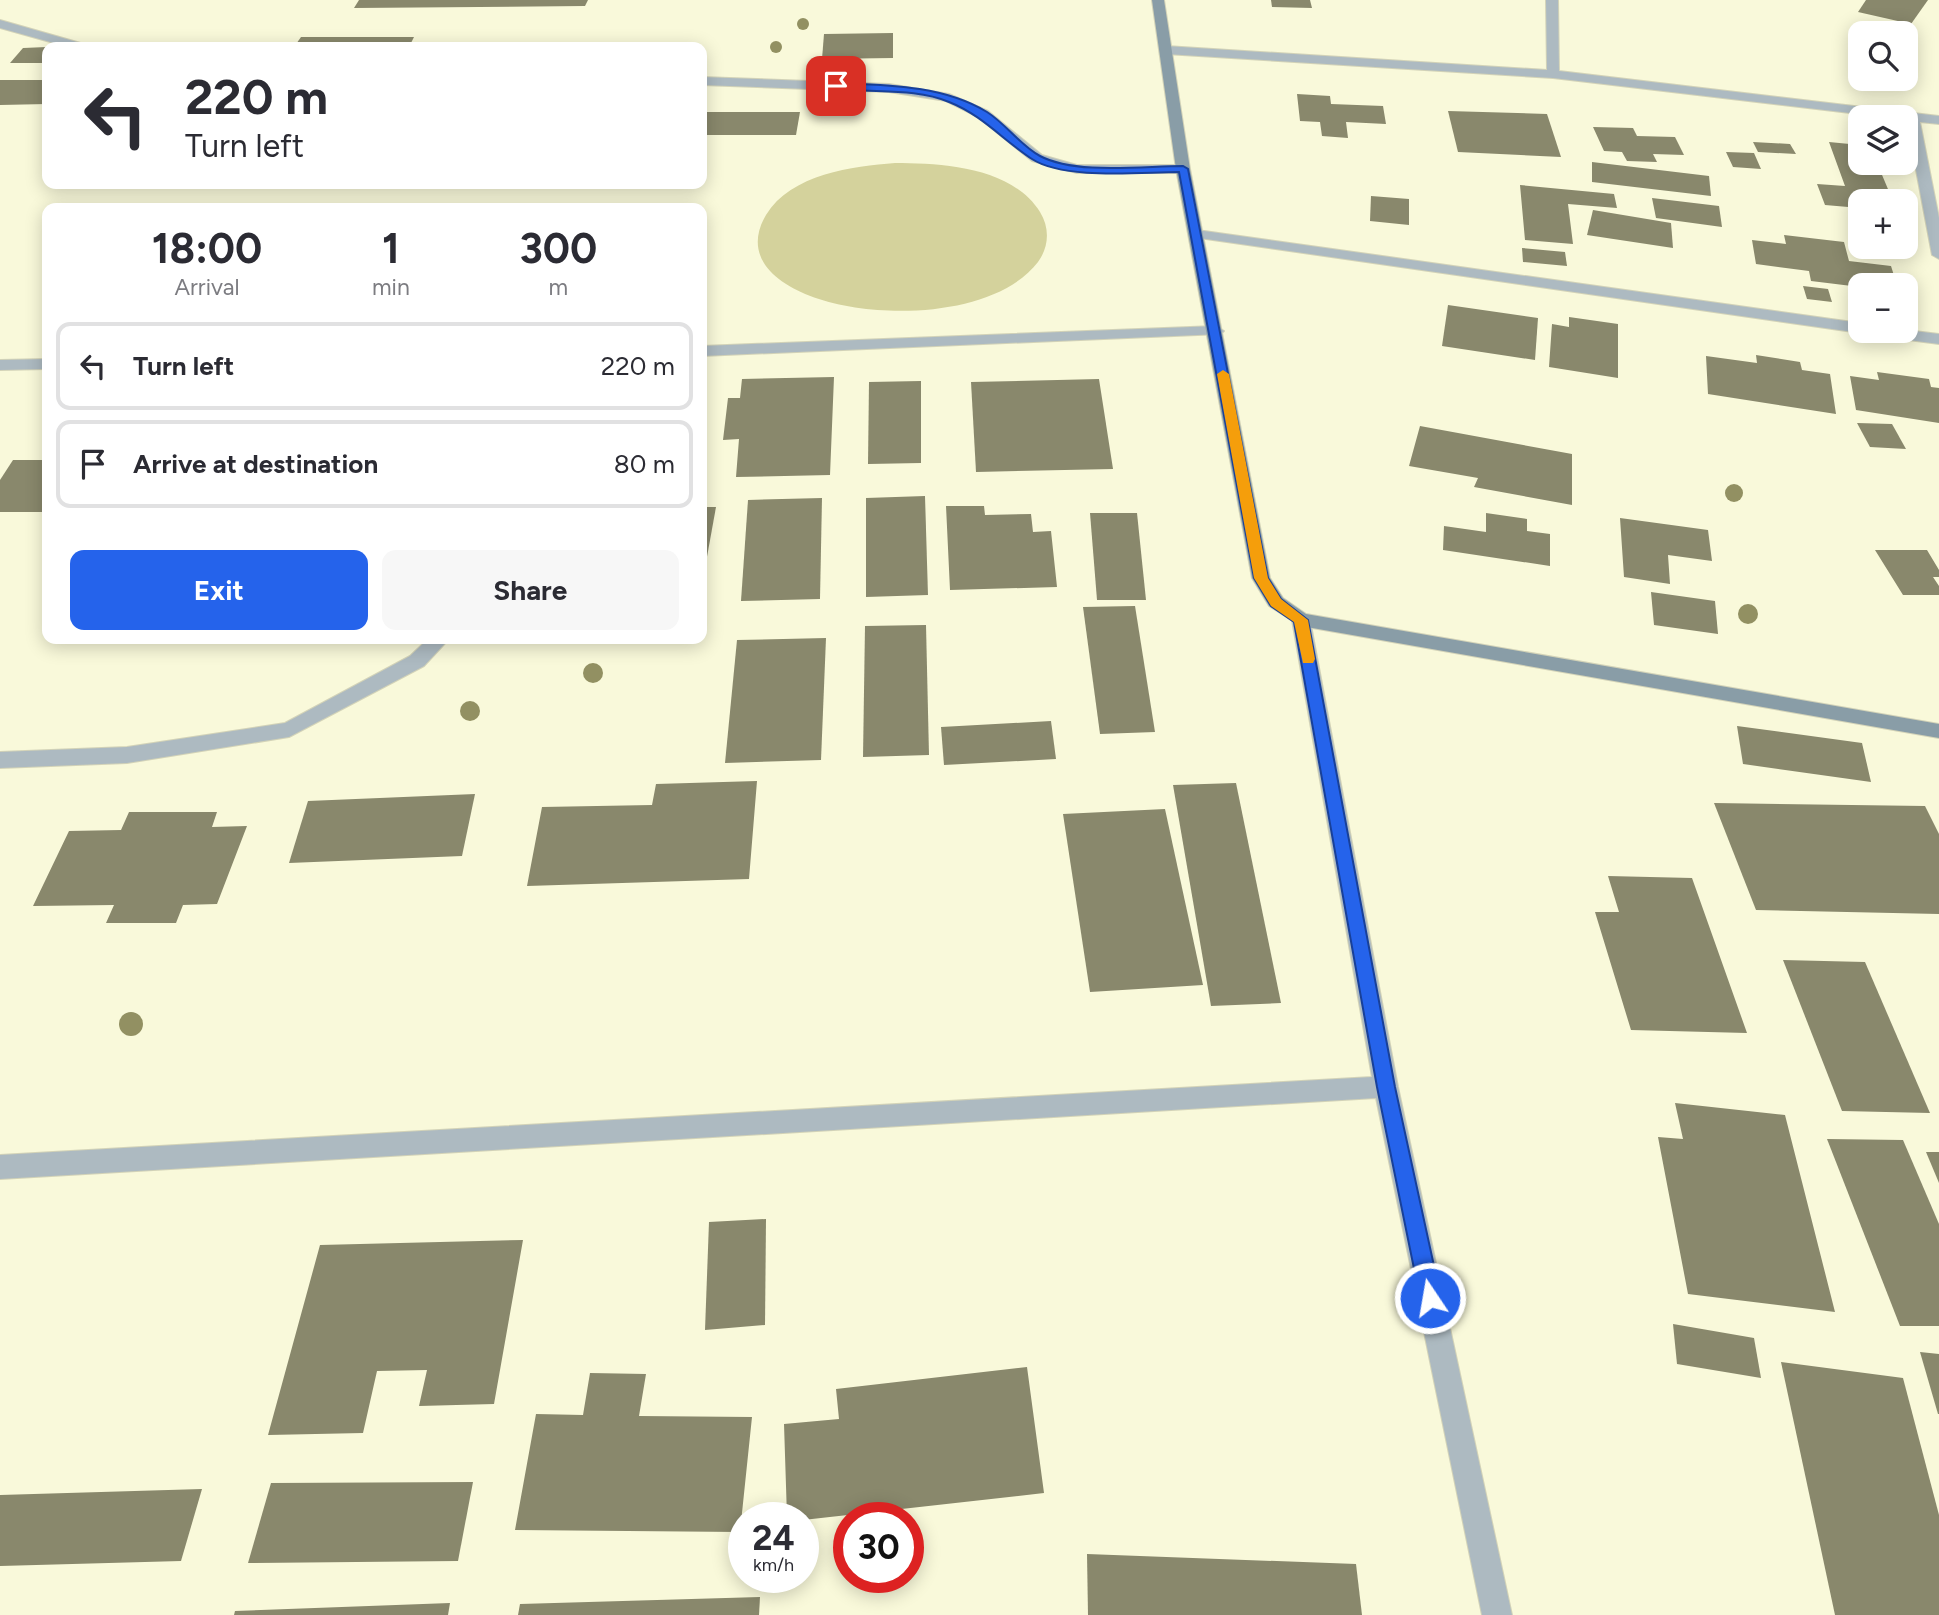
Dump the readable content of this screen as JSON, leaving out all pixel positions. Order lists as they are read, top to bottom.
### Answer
{
  "page": {
    "map_buttons": ["+", "−"],
    "turn": ["220 m", "Turn left"],
    "eta": [
      "18:00",
      "Arrival",
      "1",
      "min",
      "300",
      "m"
    ],
    "list": [
      {
        "name": "Turn left",
        "value": "220 m"
      },
      {
        "name": "Arrive at destination",
        "value": "80 m"
      }
    ],
    "buttons": ["Exit", "Share"],
    "speed": "24 km/h",
    "limit": "30"
  }
}
